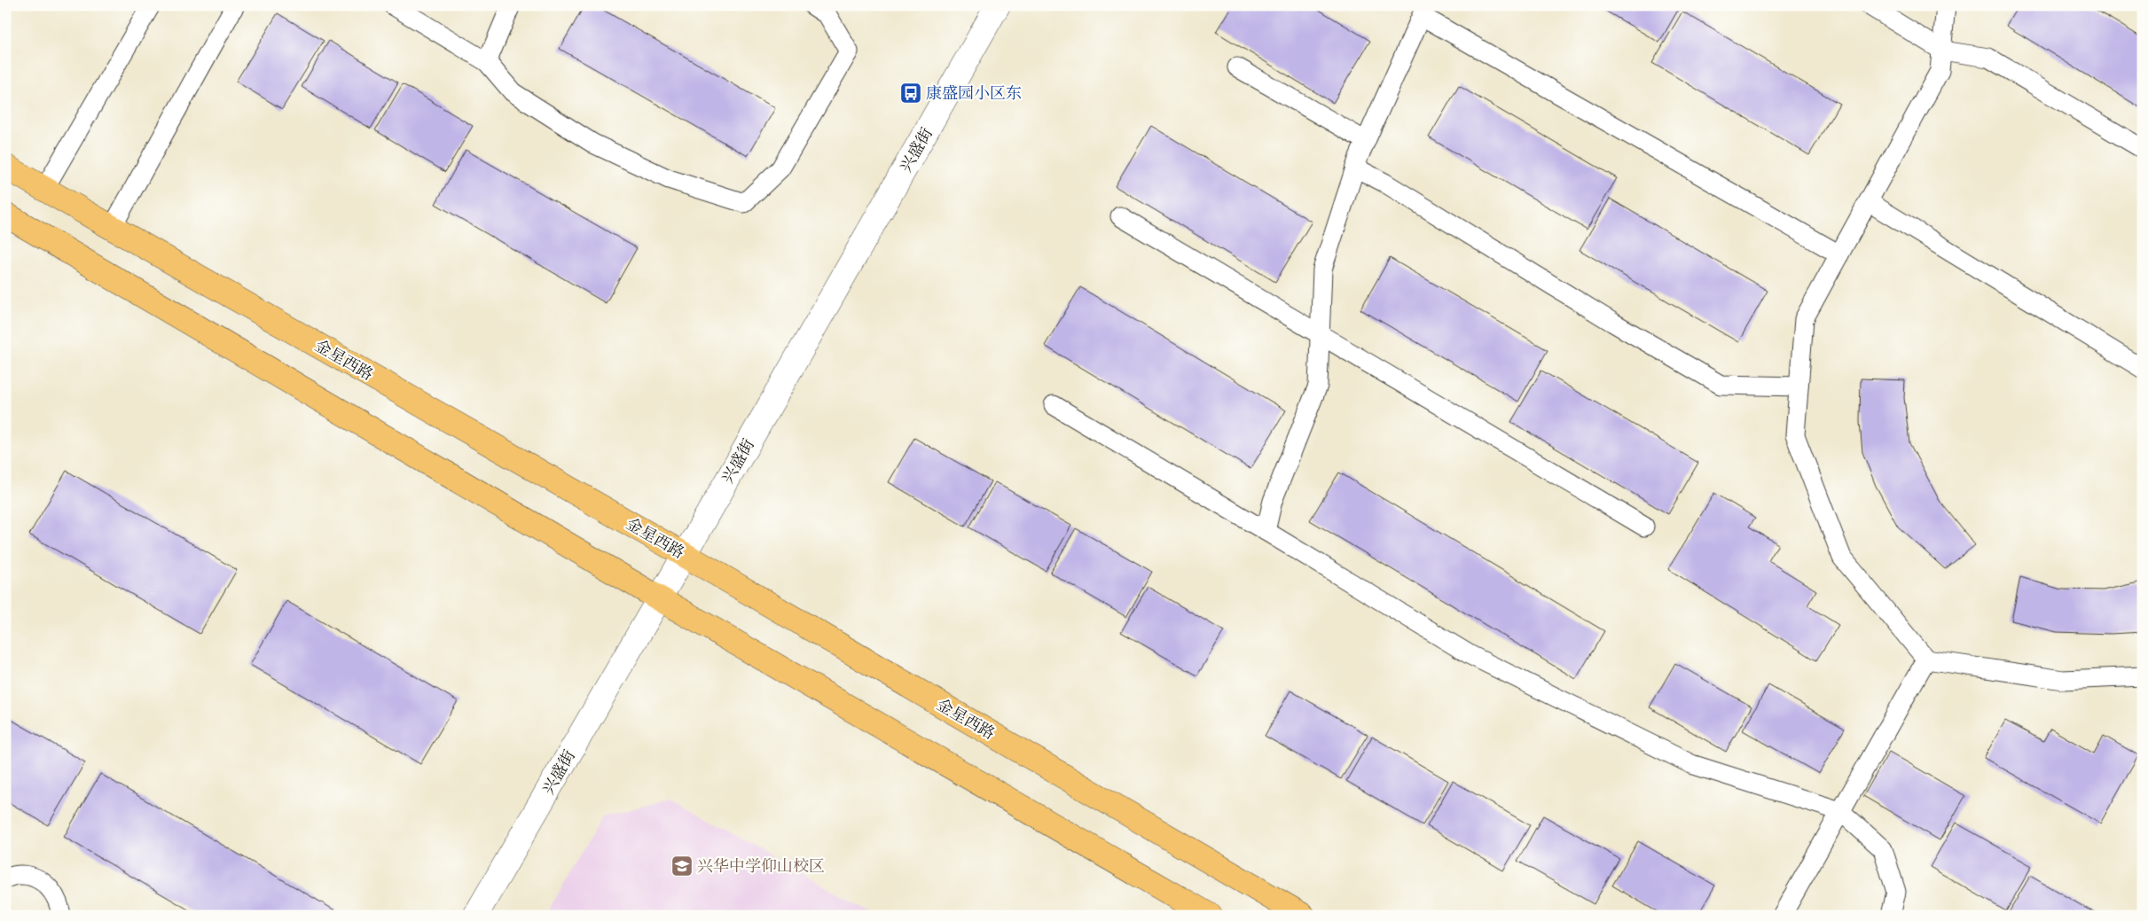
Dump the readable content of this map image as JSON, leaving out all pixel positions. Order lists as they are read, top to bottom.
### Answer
{
  "streets": {
    "main road": ["金星西路"],
    "street": ["兴盛街"]
  },
  "crossings": [
    ["兴盛街", "金星西路"]
  ],
  "places": {
    "bus stop": ["康盛园小区东"],
    "school or university": ["兴华中学仰山校区"]
  }
}
